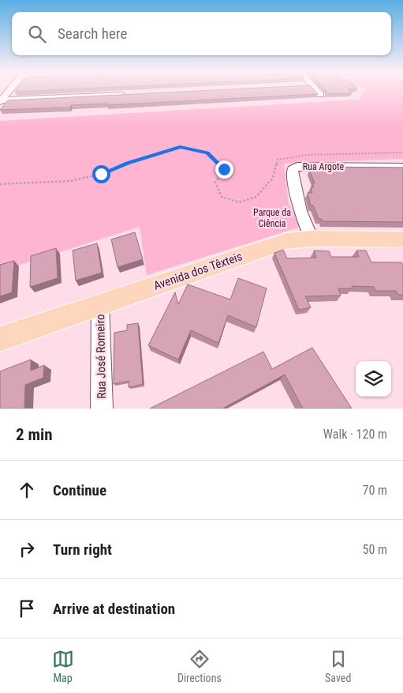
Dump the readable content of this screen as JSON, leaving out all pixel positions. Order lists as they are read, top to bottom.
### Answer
{
  "streets": {
    "main road": ["Avenida dos Têxteis"],
    "street": ["Rua Argote", "Rua José Romeiro"]
  },
  "crossings": [
    ["Rua Argote", "Avenida dos Têxteis"],
    ["Avenida dos Têxteis", "Rua José Romeiro"]
  ],
  "parks": ["Parque da Ciência"],
  "page": {
    "search": "Search here",
    "heading": ["2 min", "Walk · 120 m"],
    "list": [
      ["Continue", "70 m"],
      ["Turn right", "50 m"],
      "Arrive at destination"
    ],
    "nav": ["Map", "Directions", "Saved"]
  }
}
